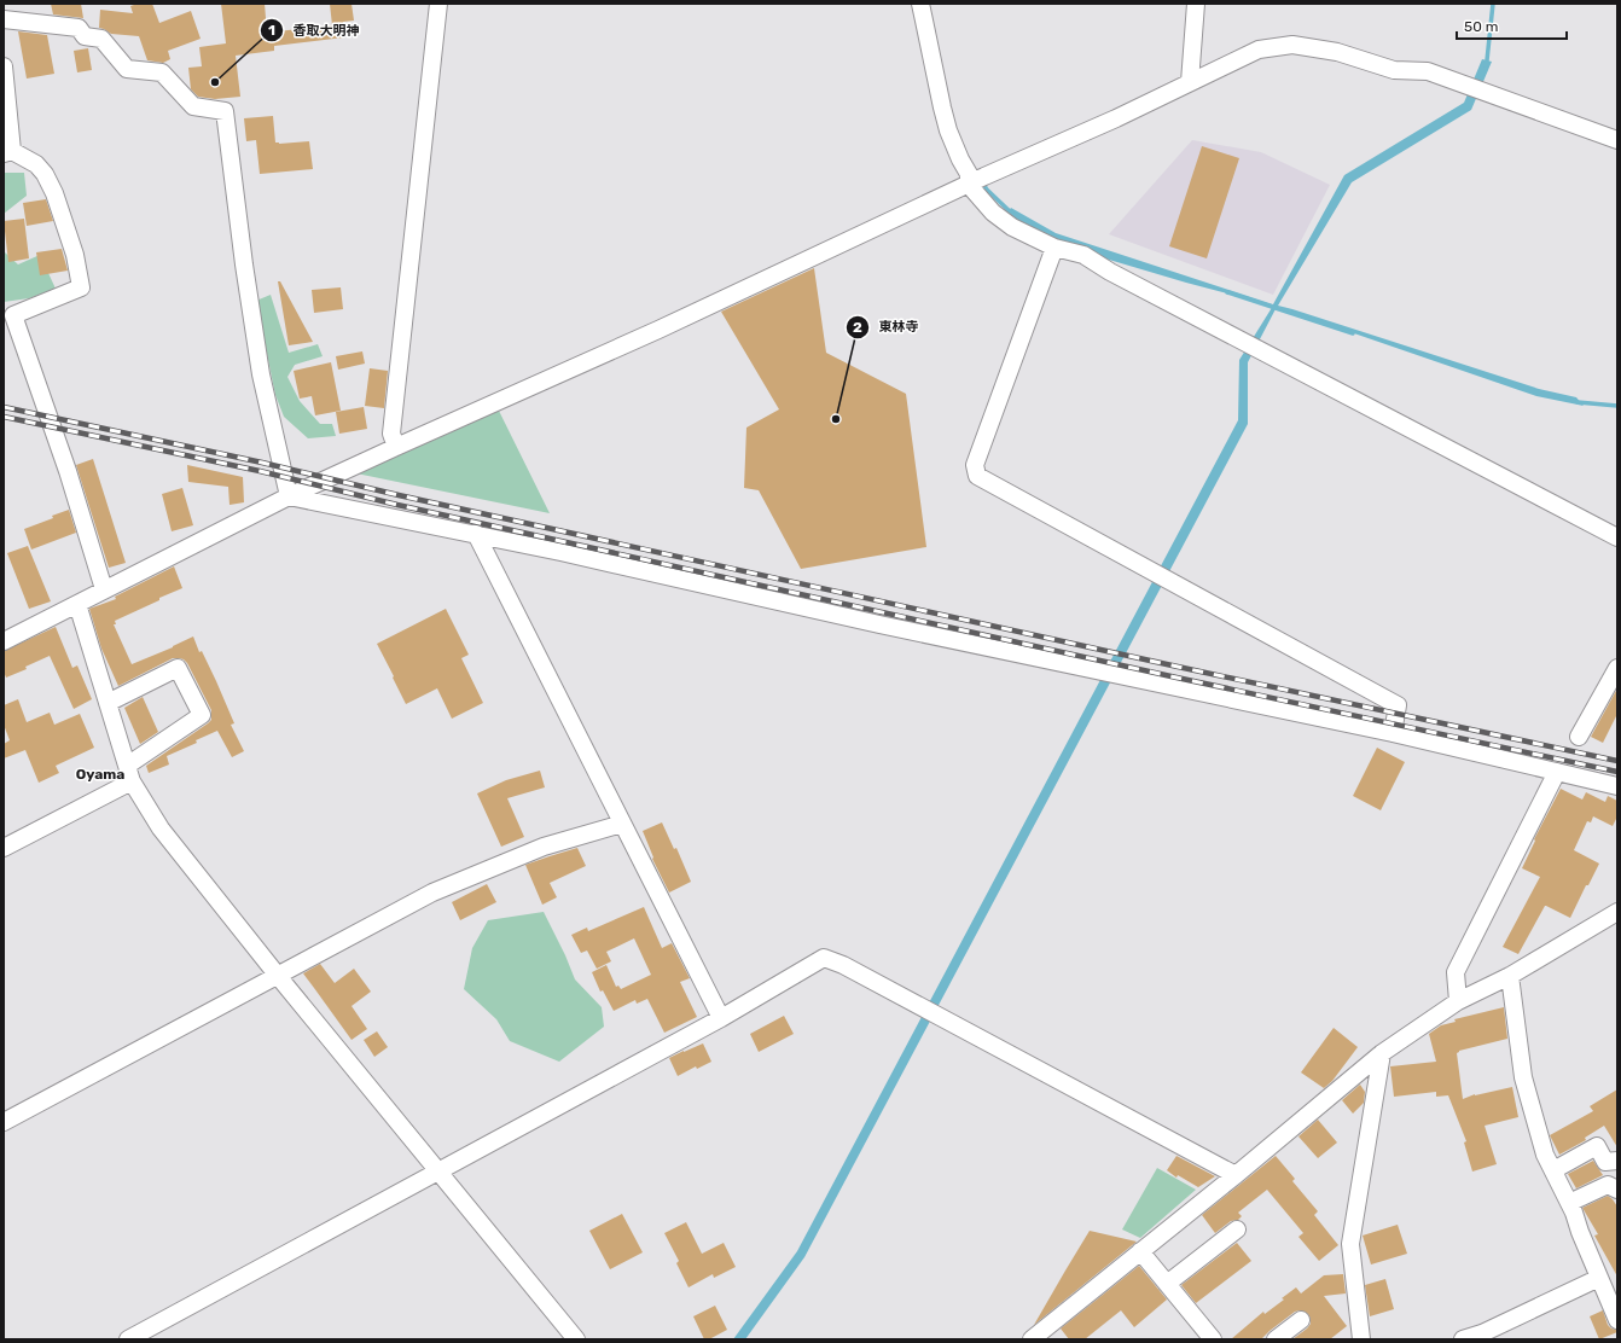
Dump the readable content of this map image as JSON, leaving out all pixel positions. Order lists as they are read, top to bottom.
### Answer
{
  "districts": ["Oyama"],
  "places": ["香取大明神", "東林寺"],
  "scale_bar": "50 m"
}
